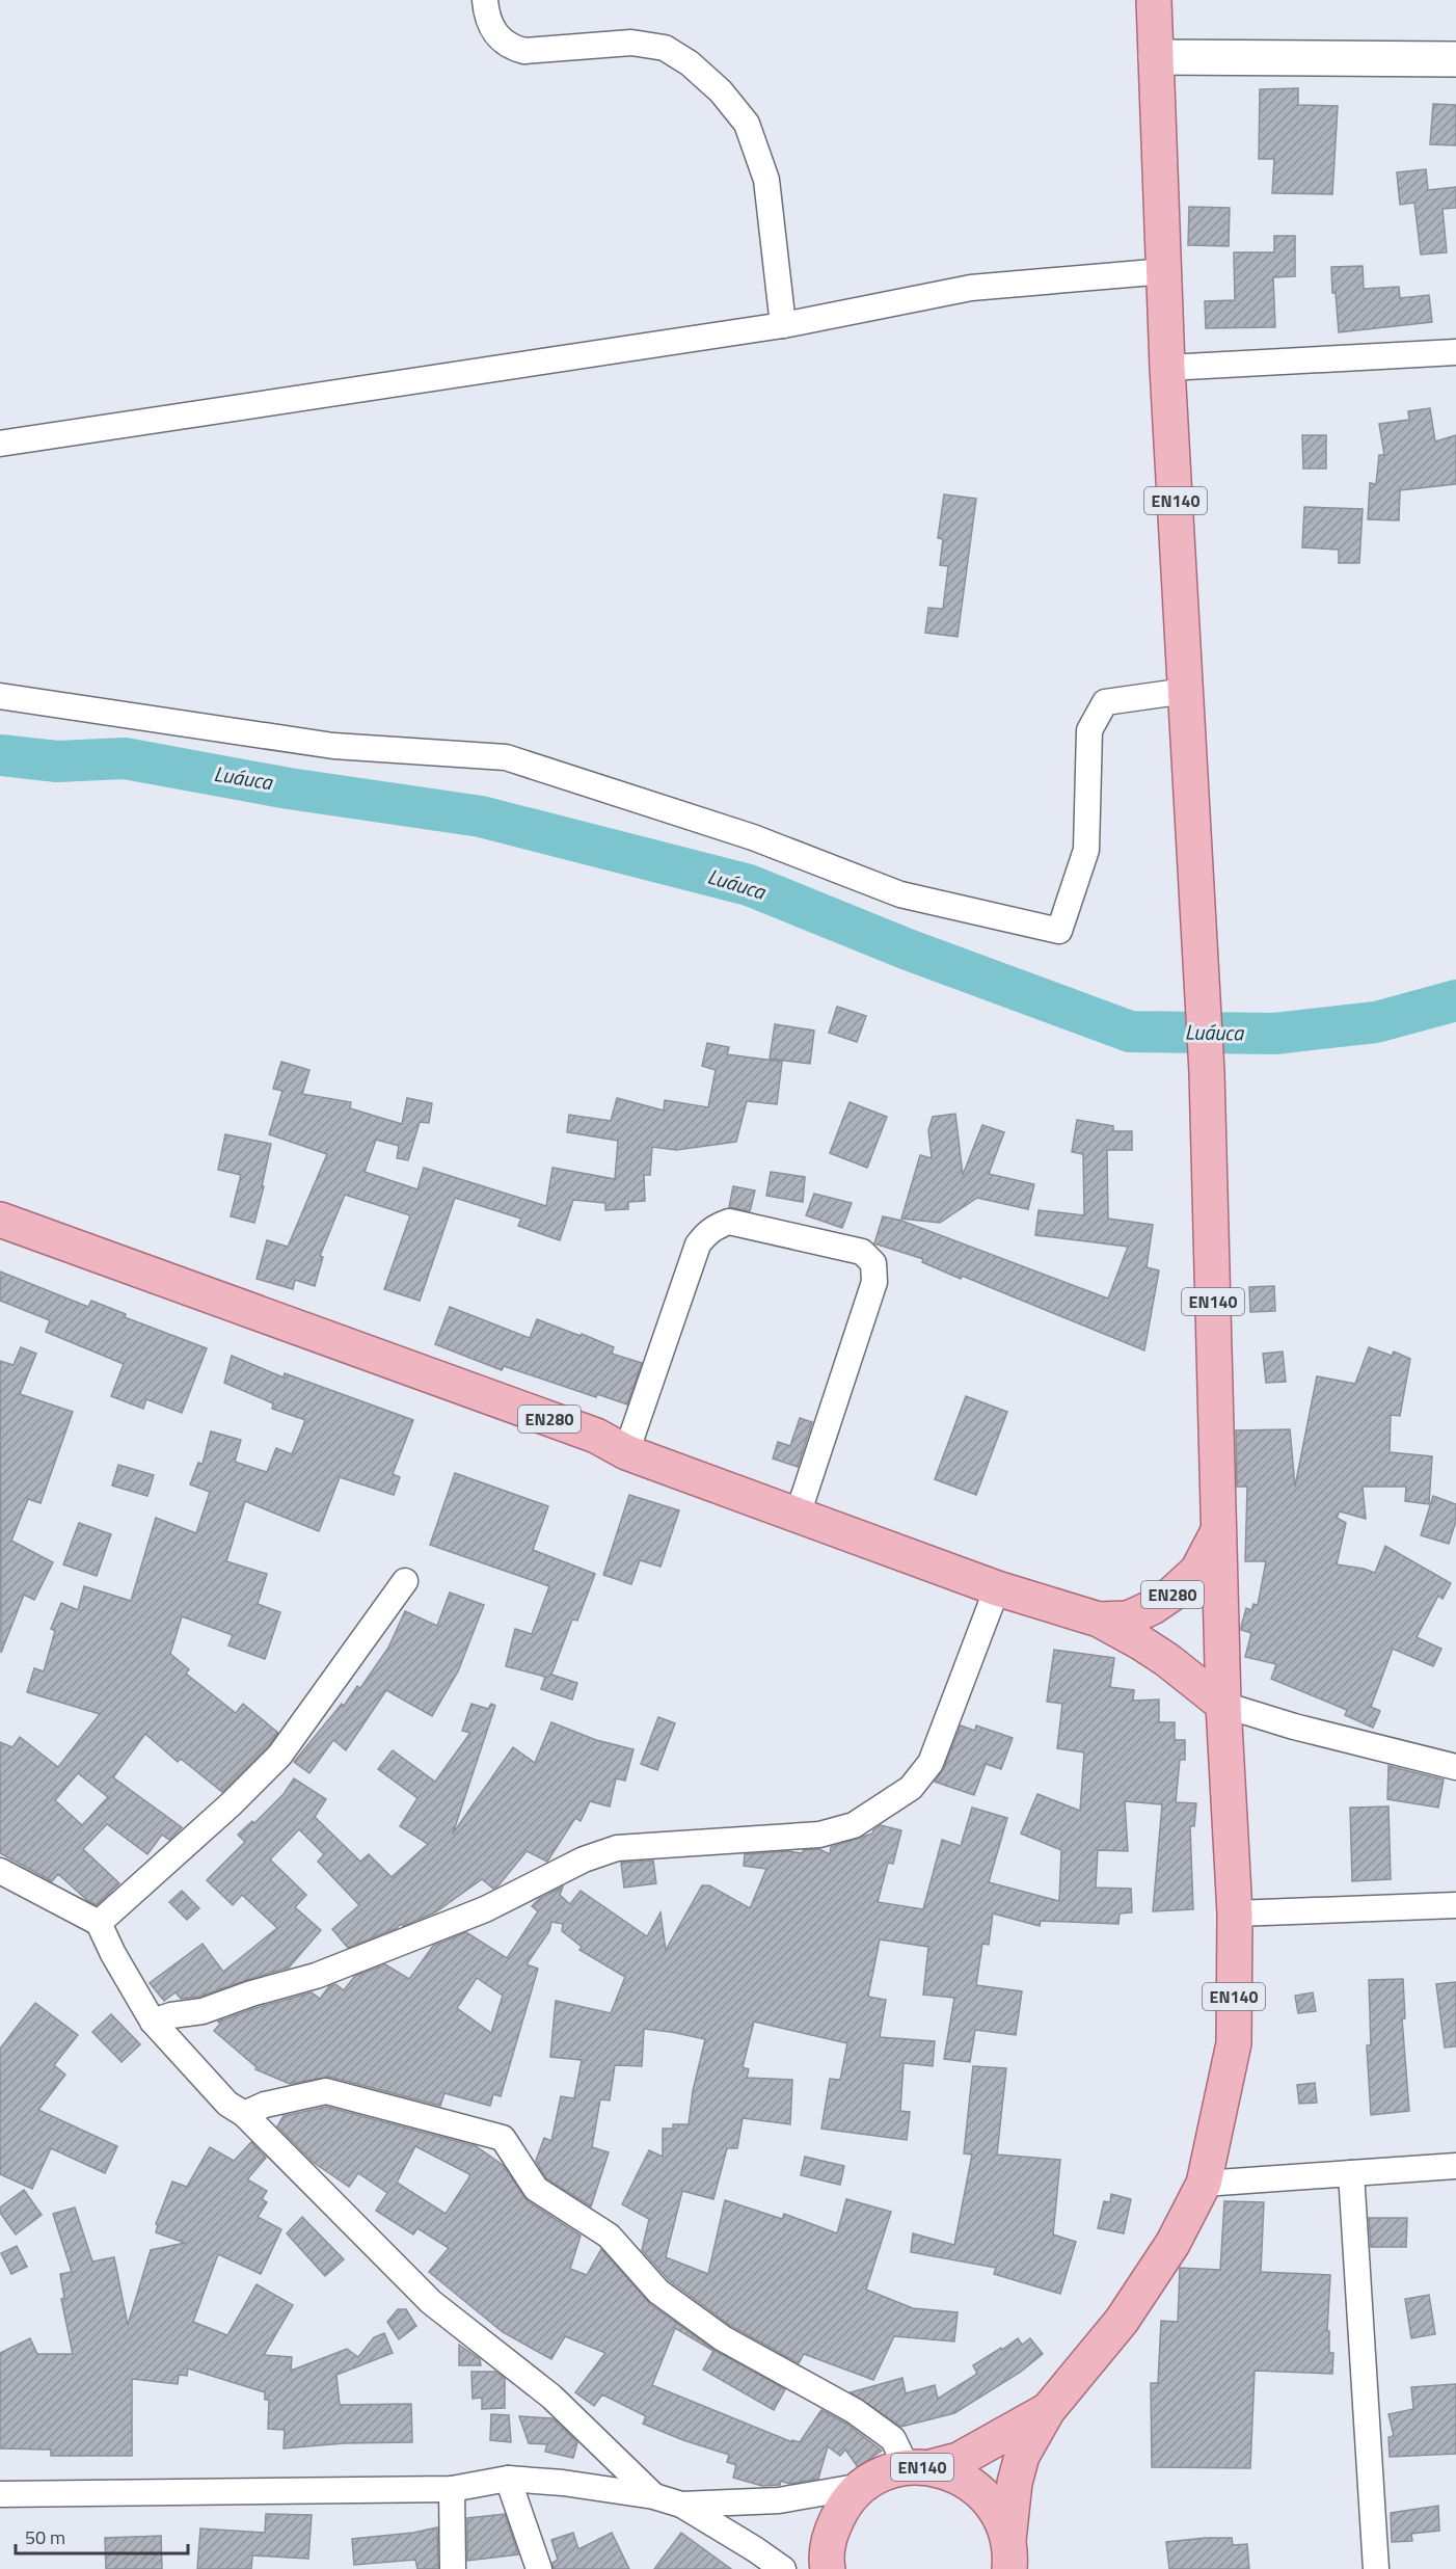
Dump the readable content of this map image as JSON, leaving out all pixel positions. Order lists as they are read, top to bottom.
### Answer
{
  "streets": {
    "main road": ["EN140", "EN280"]
  },
  "crossings": [
    ["EN140", "EN280"]
  ],
  "water": ["Luáuca"],
  "scale_bar": "50 m"
}
